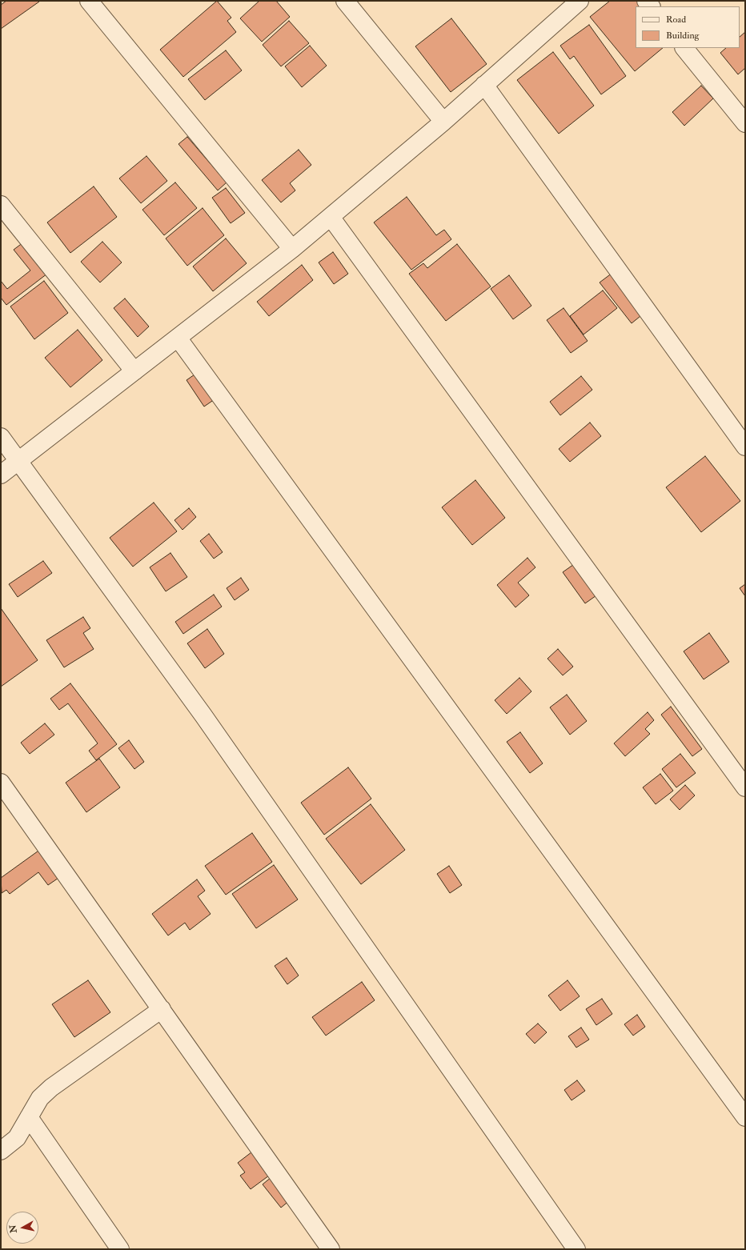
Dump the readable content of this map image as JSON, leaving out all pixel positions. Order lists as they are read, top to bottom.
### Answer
{
  "legend": ["Road", "Building"],
  "north": "left"
}
